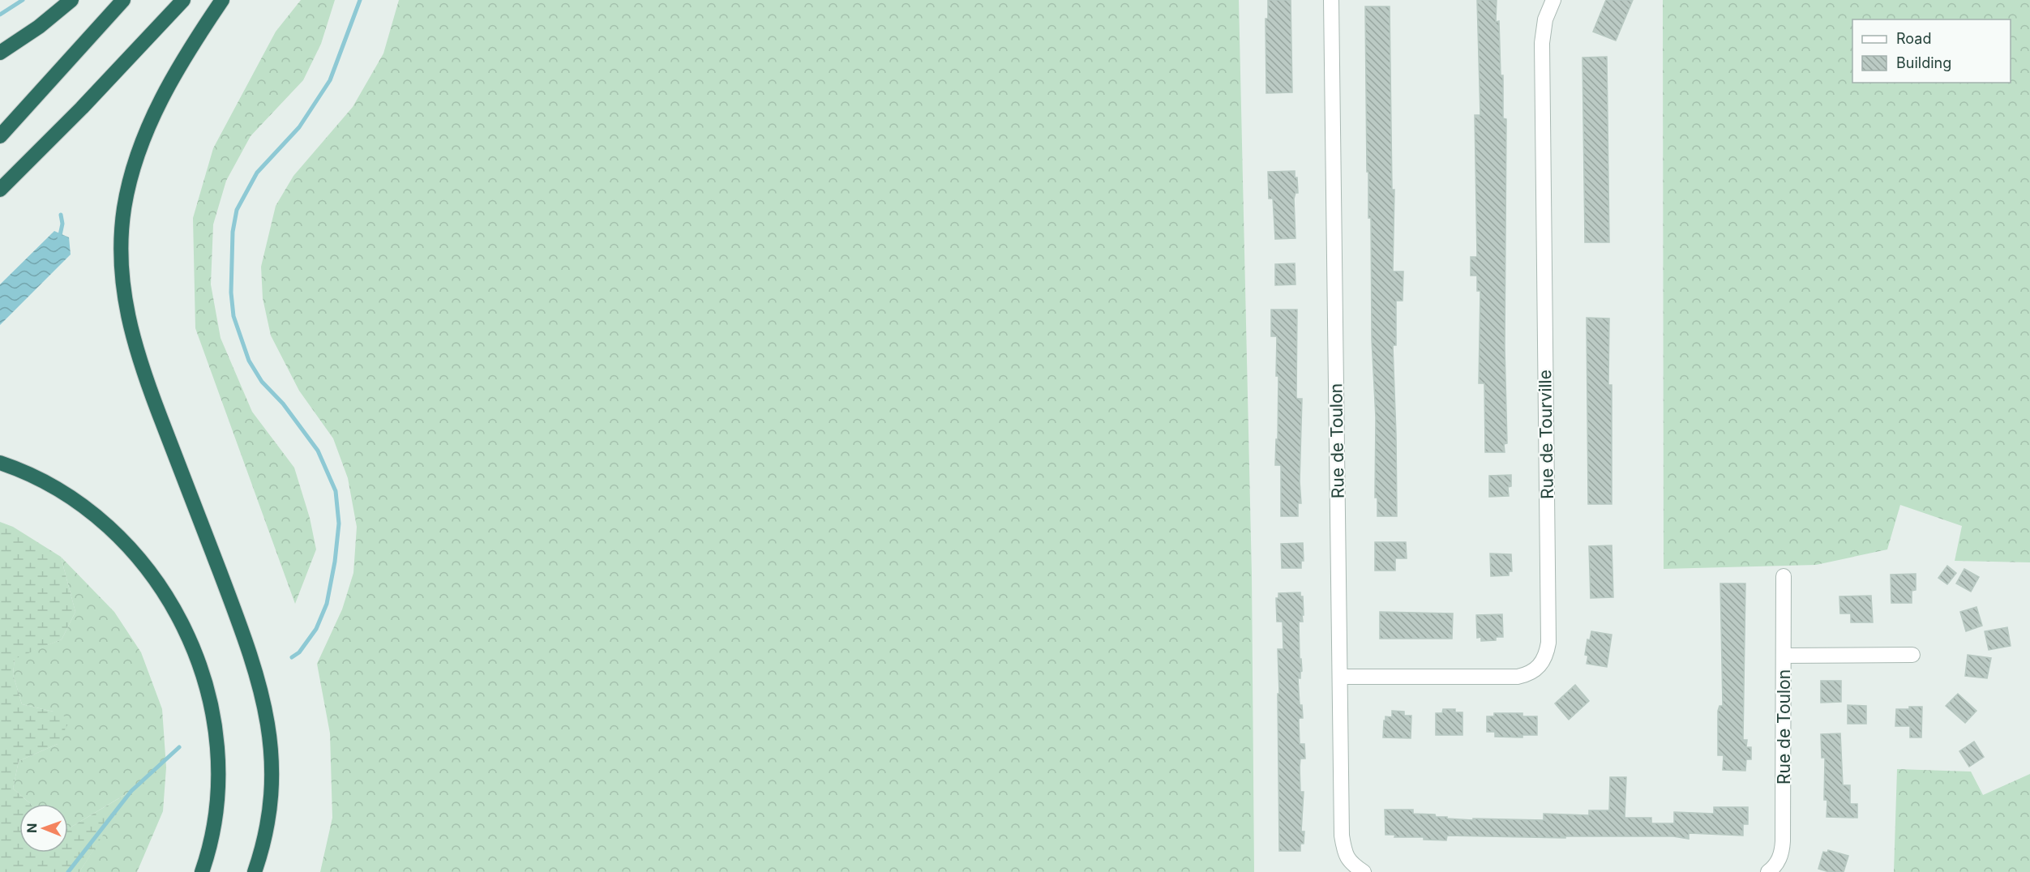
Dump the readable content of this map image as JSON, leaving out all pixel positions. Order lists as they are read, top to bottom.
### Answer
{
  "streets": {
    "street": ["Rue de Tourville", "Rue de Toulon"]
  },
  "crossings": [
    ["Rue de Tourville", "Rue de Toulon"]
  ],
  "legend": ["Road", "Building"],
  "north": "left"
}
